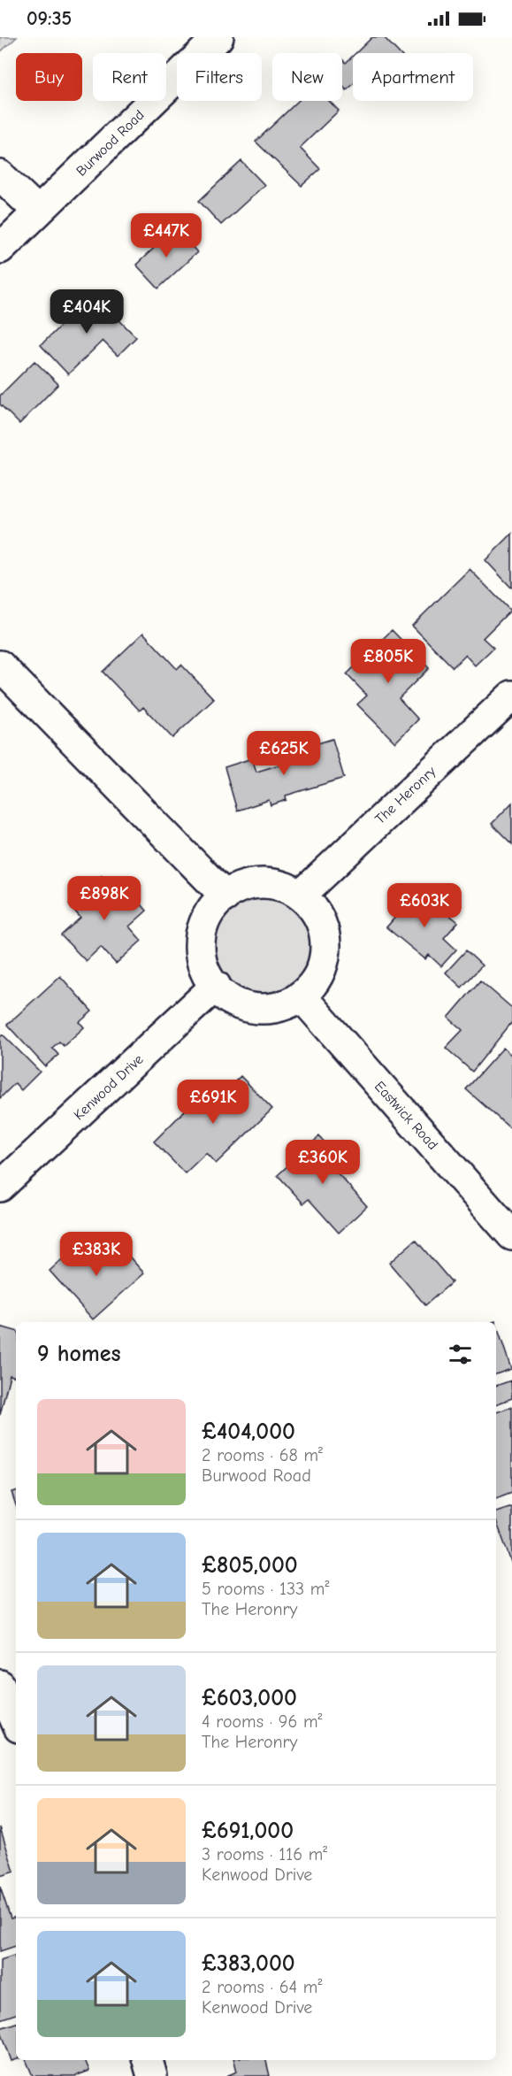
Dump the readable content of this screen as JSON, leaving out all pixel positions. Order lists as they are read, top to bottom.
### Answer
{
  "streets": {
    "street": [
      "Burwood Road",
      "The Heronry",
      "Kenwood Drive",
      "Eastwick Road"
    ]
  },
  "crossings": [
    ["The Heronry", "Kenwood Drive"],
    ["The Heronry", "Eastwick Road"],
    ["Kenwood Drive", "Eastwick Road"]
  ],
  "page": {
    "status": "09:35",
    "chip": [
      "Buy",
      "Rent",
      "Filters",
      "New",
      "Apartment"
    ],
    "price": [
      "£447K",
      "£404K",
      "£805K",
      "£625K",
      "£898K",
      "£603K",
      "£691K",
      "£360K",
      "£383K"
    ],
    "heading": "9 homes",
    "list": [
      {
        "name": "£404,000",
        "note": "2 rooms · 68 m² · Burwood Road"
      },
      {
        "name": "£805,000",
        "note": "5 rooms · 133 m² · The Heronry"
      },
      {
        "name": "£603,000",
        "note": "4 rooms · 96 m² · The Heronry"
      },
      {
        "name": "£691,000",
        "note": "3 rooms · 116 m² · Kenwood Drive"
      },
      {
        "name": "£383,000",
        "note": "2 rooms · 64 m² · Kenwood Drive"
      }
    ]
  }
}
